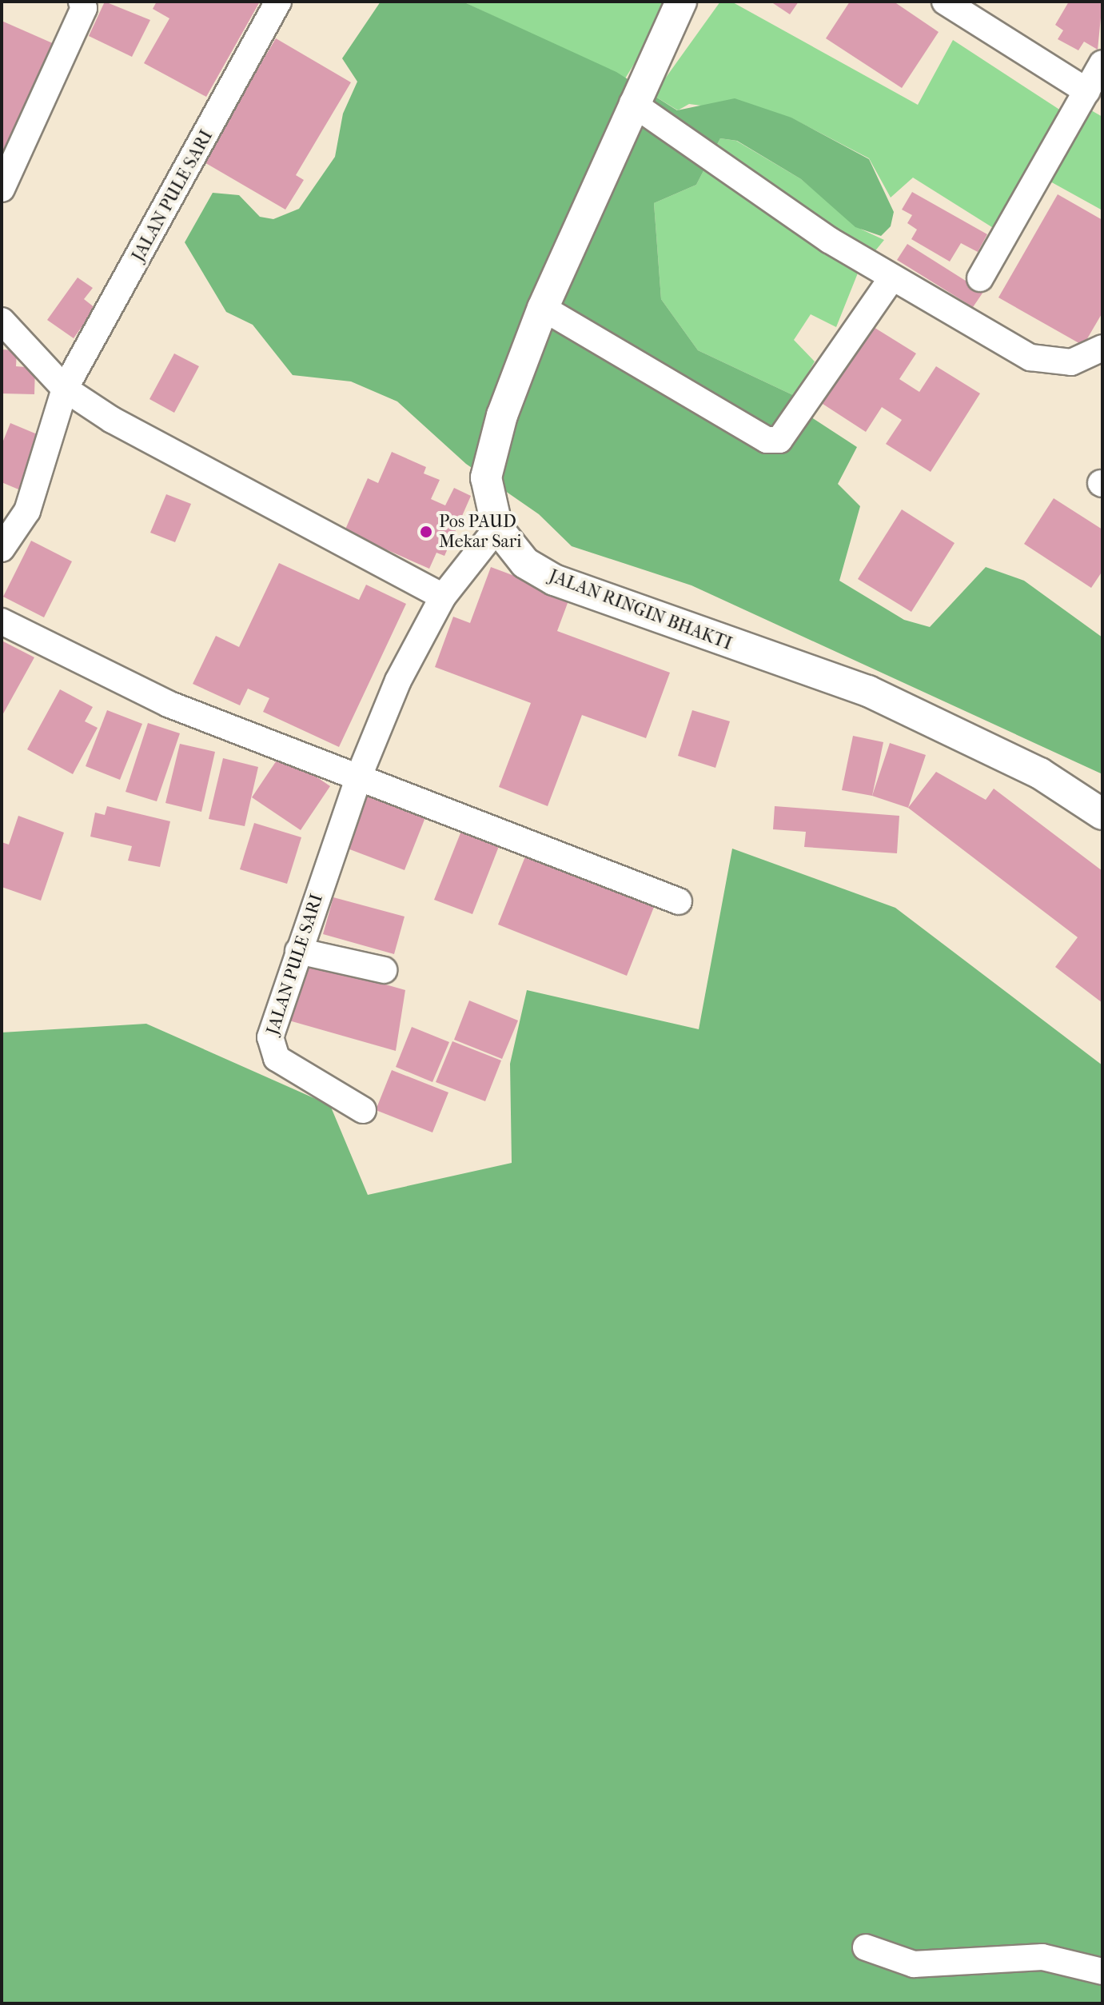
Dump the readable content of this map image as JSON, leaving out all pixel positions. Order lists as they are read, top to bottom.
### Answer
{
  "streets": {
    "street": ["JALAN PULE SARI", "JALAN RINGIN BHAKTI"]
  },
  "crossings": [
    ["JALAN PULE SARI", "JALAN RINGIN BHAKTI"]
  ],
  "places": ["Pos PAUD Mekar Sari"]
}
